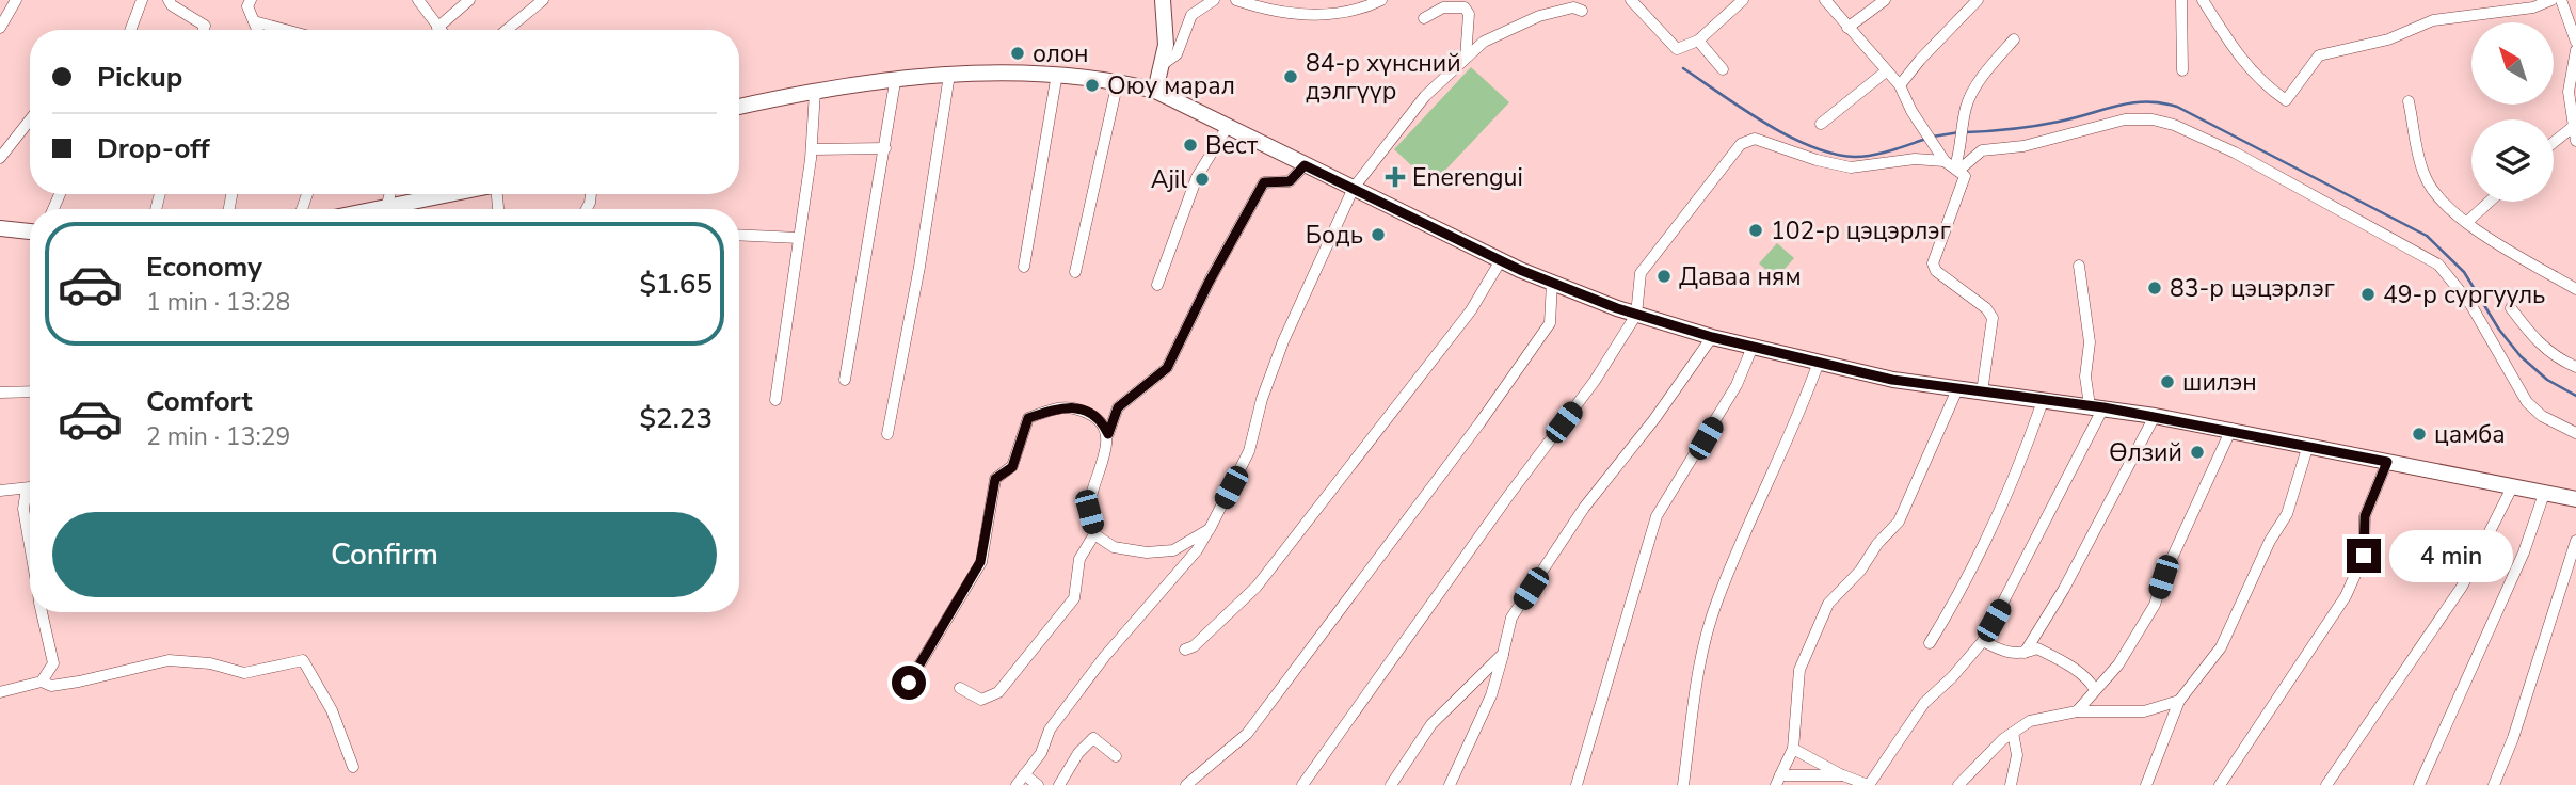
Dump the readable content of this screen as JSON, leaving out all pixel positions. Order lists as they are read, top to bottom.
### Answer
{
  "places": {
    "other": [
      "олон",
      "84-р хүнсний дэлгүүр",
      "Оюу марал",
      "Вест",
      "Ajil",
      "102-р цэцэрлэг",
      "Бодь",
      "Даваа ням",
      "83-р цэцэрлэг",
      "49-р сургууль",
      "шилэн",
      "цамба",
      "Өлзий"
    ],
    "health": ["Enerengui"]
  },
  "north": "top left",
  "page": {
    "banner": ["Pickup", "Drop-off"],
    "list": [
      {
        "name": "Economy",
        "note": "1 min · 13:28",
        "value": "$1.65"
      },
      {
        "name": "Comfort",
        "note": "2 min · 13:29",
        "value": "$2.23"
      }
    ],
    "buttons": "Confirm",
    "bubble": "4 min"
  }
}
